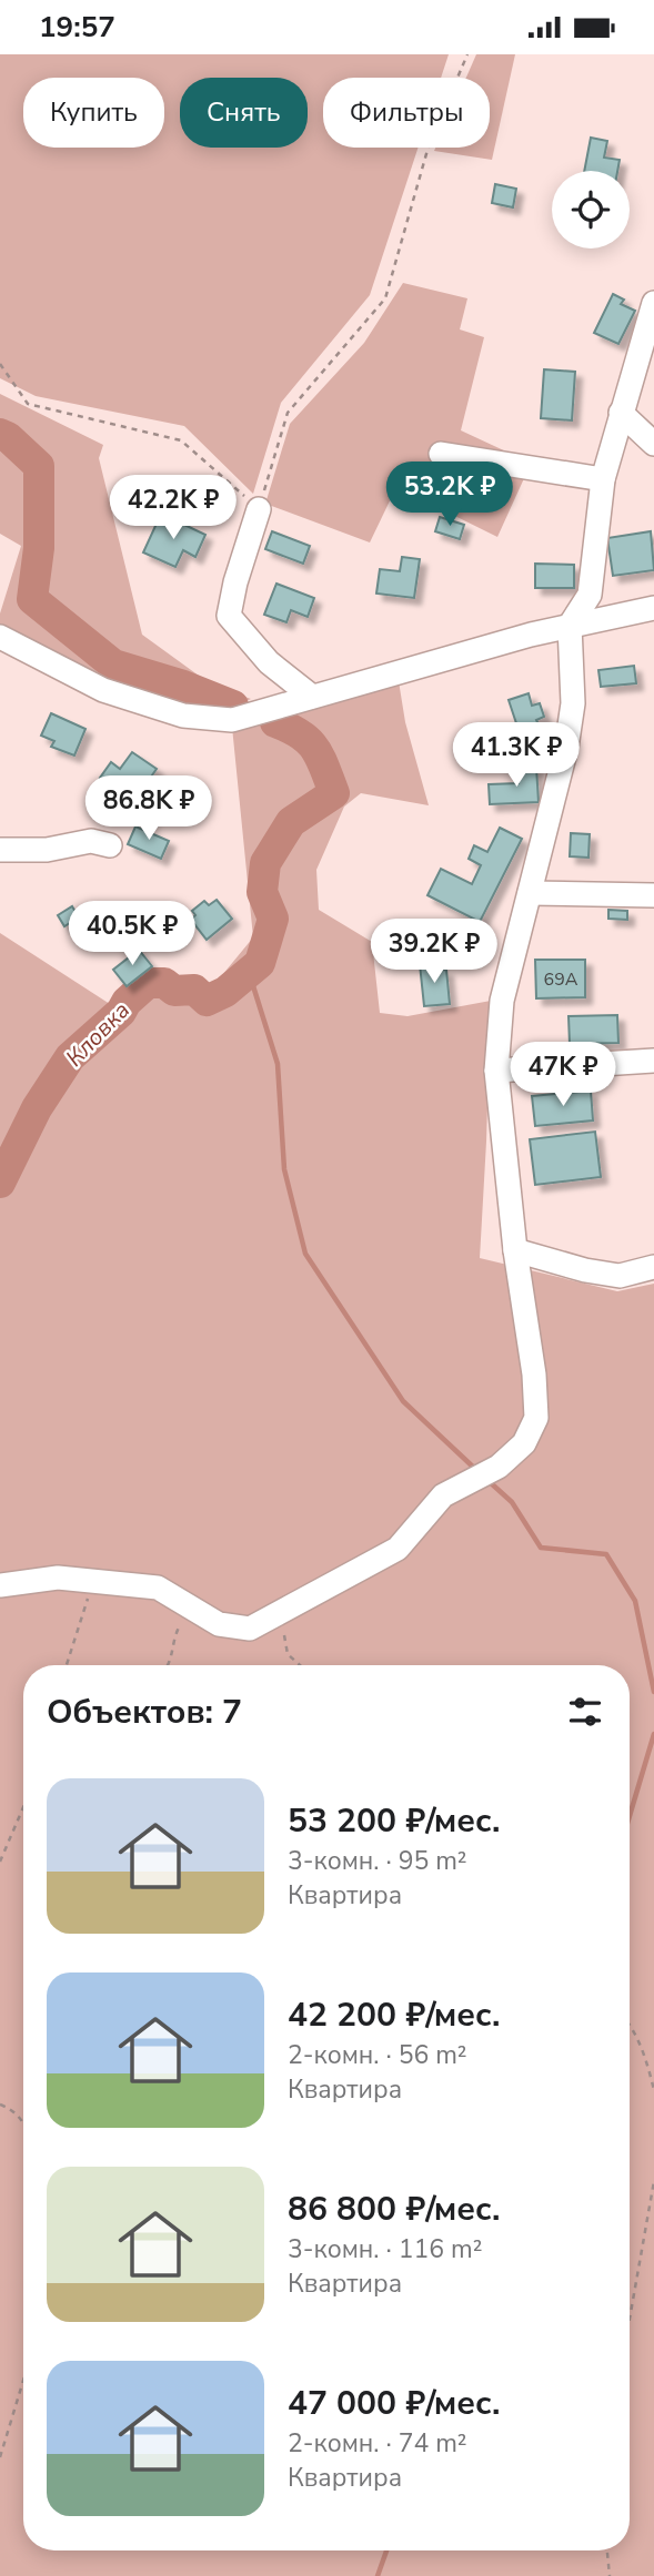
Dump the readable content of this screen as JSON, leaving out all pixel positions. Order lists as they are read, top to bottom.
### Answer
{
  "water": ["Кловка"],
  "house_numbers": ["69А"],
  "page": {
    "status": "19:57",
    "chip": ["Купить", "Снять", "Фильтры"],
    "price": [
      "53.2K ₽",
      "42.2K ₽",
      "41.3K ₽",
      "86.8K ₽",
      "40.5K ₽",
      "39.2K ₽",
      "47K ₽"
    ],
    "heading": "Объектов: 7",
    "list": [
      {
        "name": "53 200 ₽/мес.",
        "note": "3-комн. · 95 m² · Квартира"
      },
      {
        "name": "42 200 ₽/мес.",
        "note": "2-комн. · 56 m² · Квартира"
      },
      {
        "name": "86 800 ₽/мес.",
        "note": "3-комн. · 116 m² · Квартира"
      },
      {
        "name": "47 000 ₽/мес.",
        "note": "2-комн. · 74 m² · Квартира"
      }
    ]
  }
}
